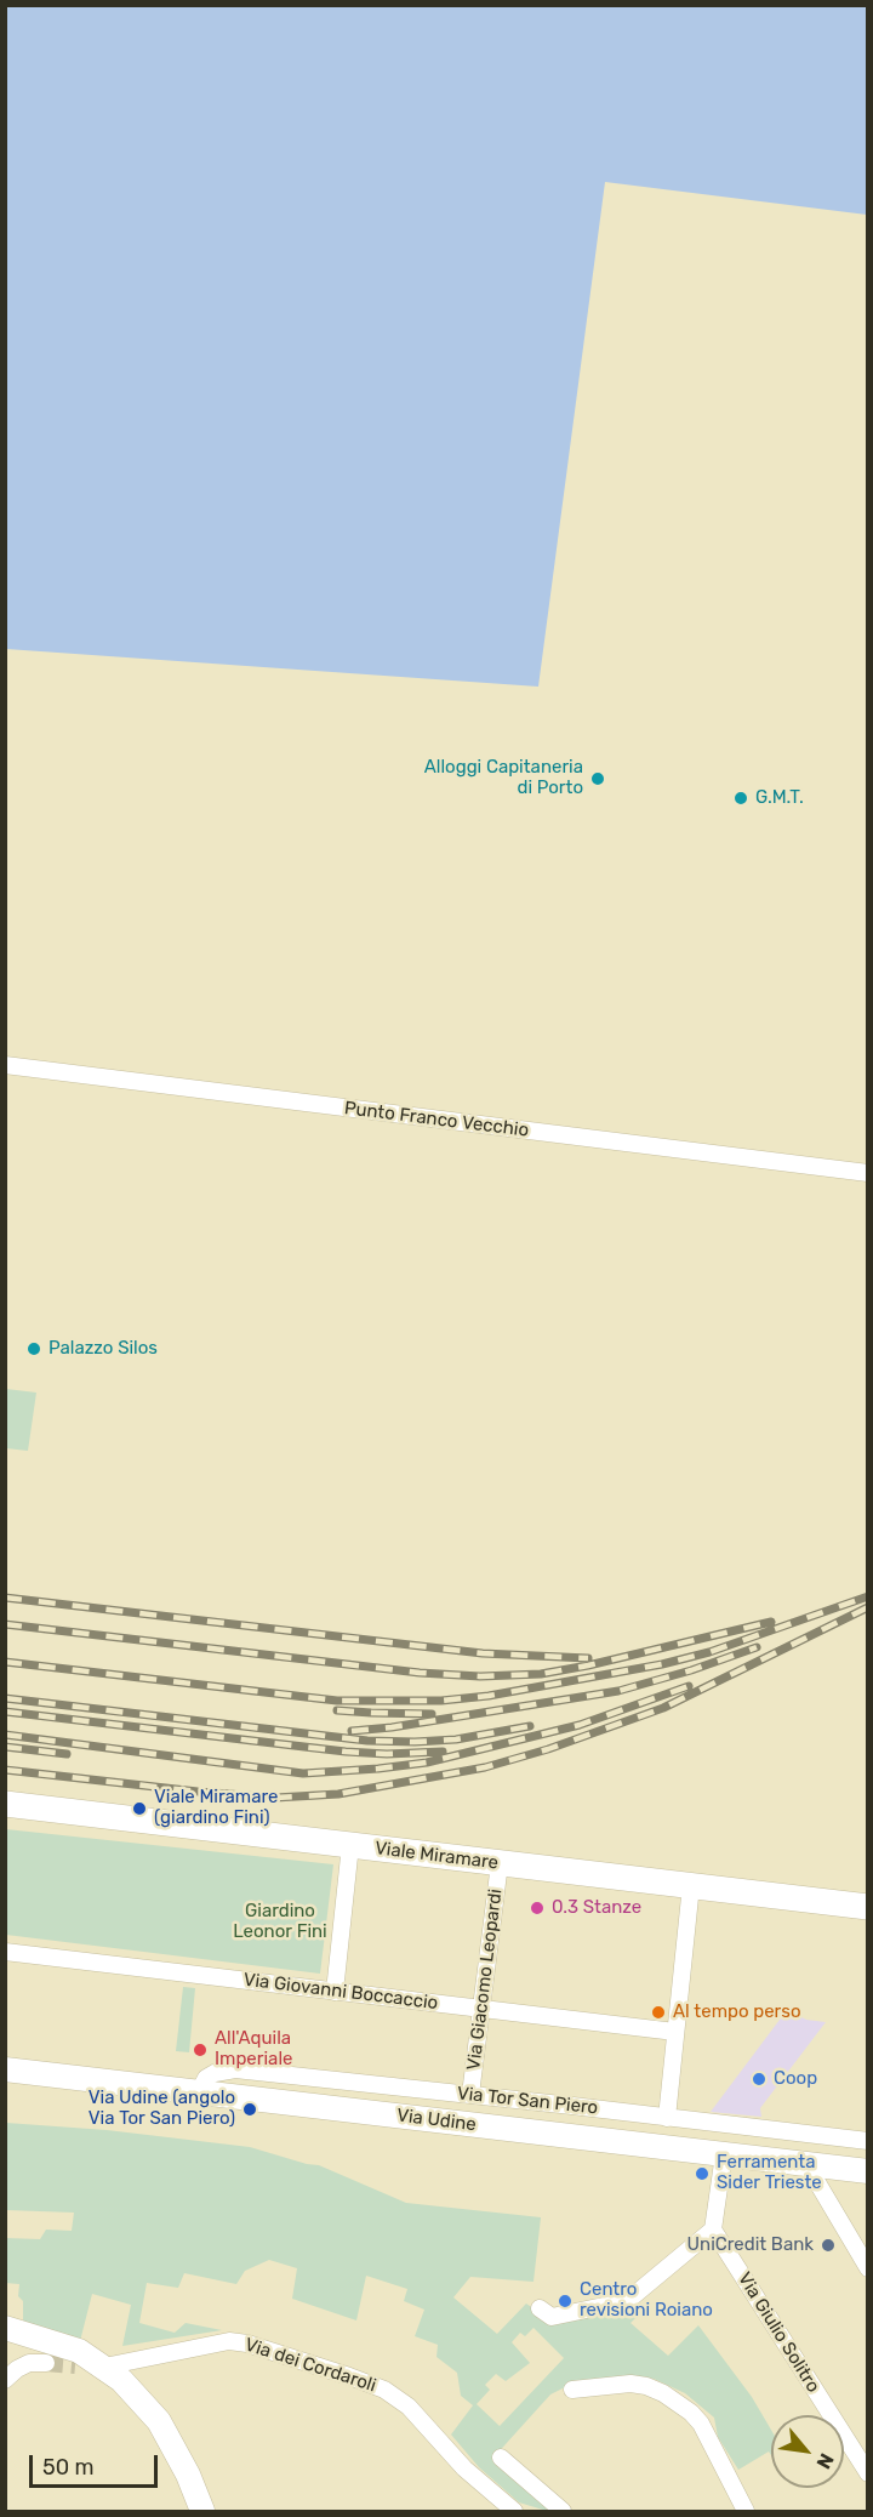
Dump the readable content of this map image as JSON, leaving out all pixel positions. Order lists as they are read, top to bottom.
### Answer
{
  "streets": {
    "main road": ["Viale Miramare", "Via Udine"],
    "street": [
      "Punto Franco Vecchio",
      "Via Giacomo Leopardi",
      "Via Giovanni Boccaccio",
      "Via Tor San Piero",
      "Via Giulio Solitro",
      "Via dei Cordaroli"
    ]
  },
  "crossings": [
    ["Viale Miramare", "Via Giacomo Leopardi"],
    ["Via Giacomo Leopardi", "Via Giovanni Boccaccio"],
    ["Via Giacomo Leopardi", "Via Tor San Piero"],
    ["Via Tor San Piero", "Via Udine"]
  ],
  "parks": ["Giardino Leonor Fini"],
  "places": [
    "Alloggi Capitaneria di Porto",
    "G.M.T.",
    "Palazzo Silos",
    "Viale Miramare (giardino Fini)",
    "0.3 Stanze",
    "Al tempo perso",
    "All'Aquila Imperiale",
    "Coop",
    "Via Udine (angolo Via Tor San Piero)",
    "Ferramenta Sider Trieste",
    "UniCredit Bank",
    "Centro revisioni Roiano"
  ],
  "scale_bar": "50 m",
  "north": "bottom right"
}
